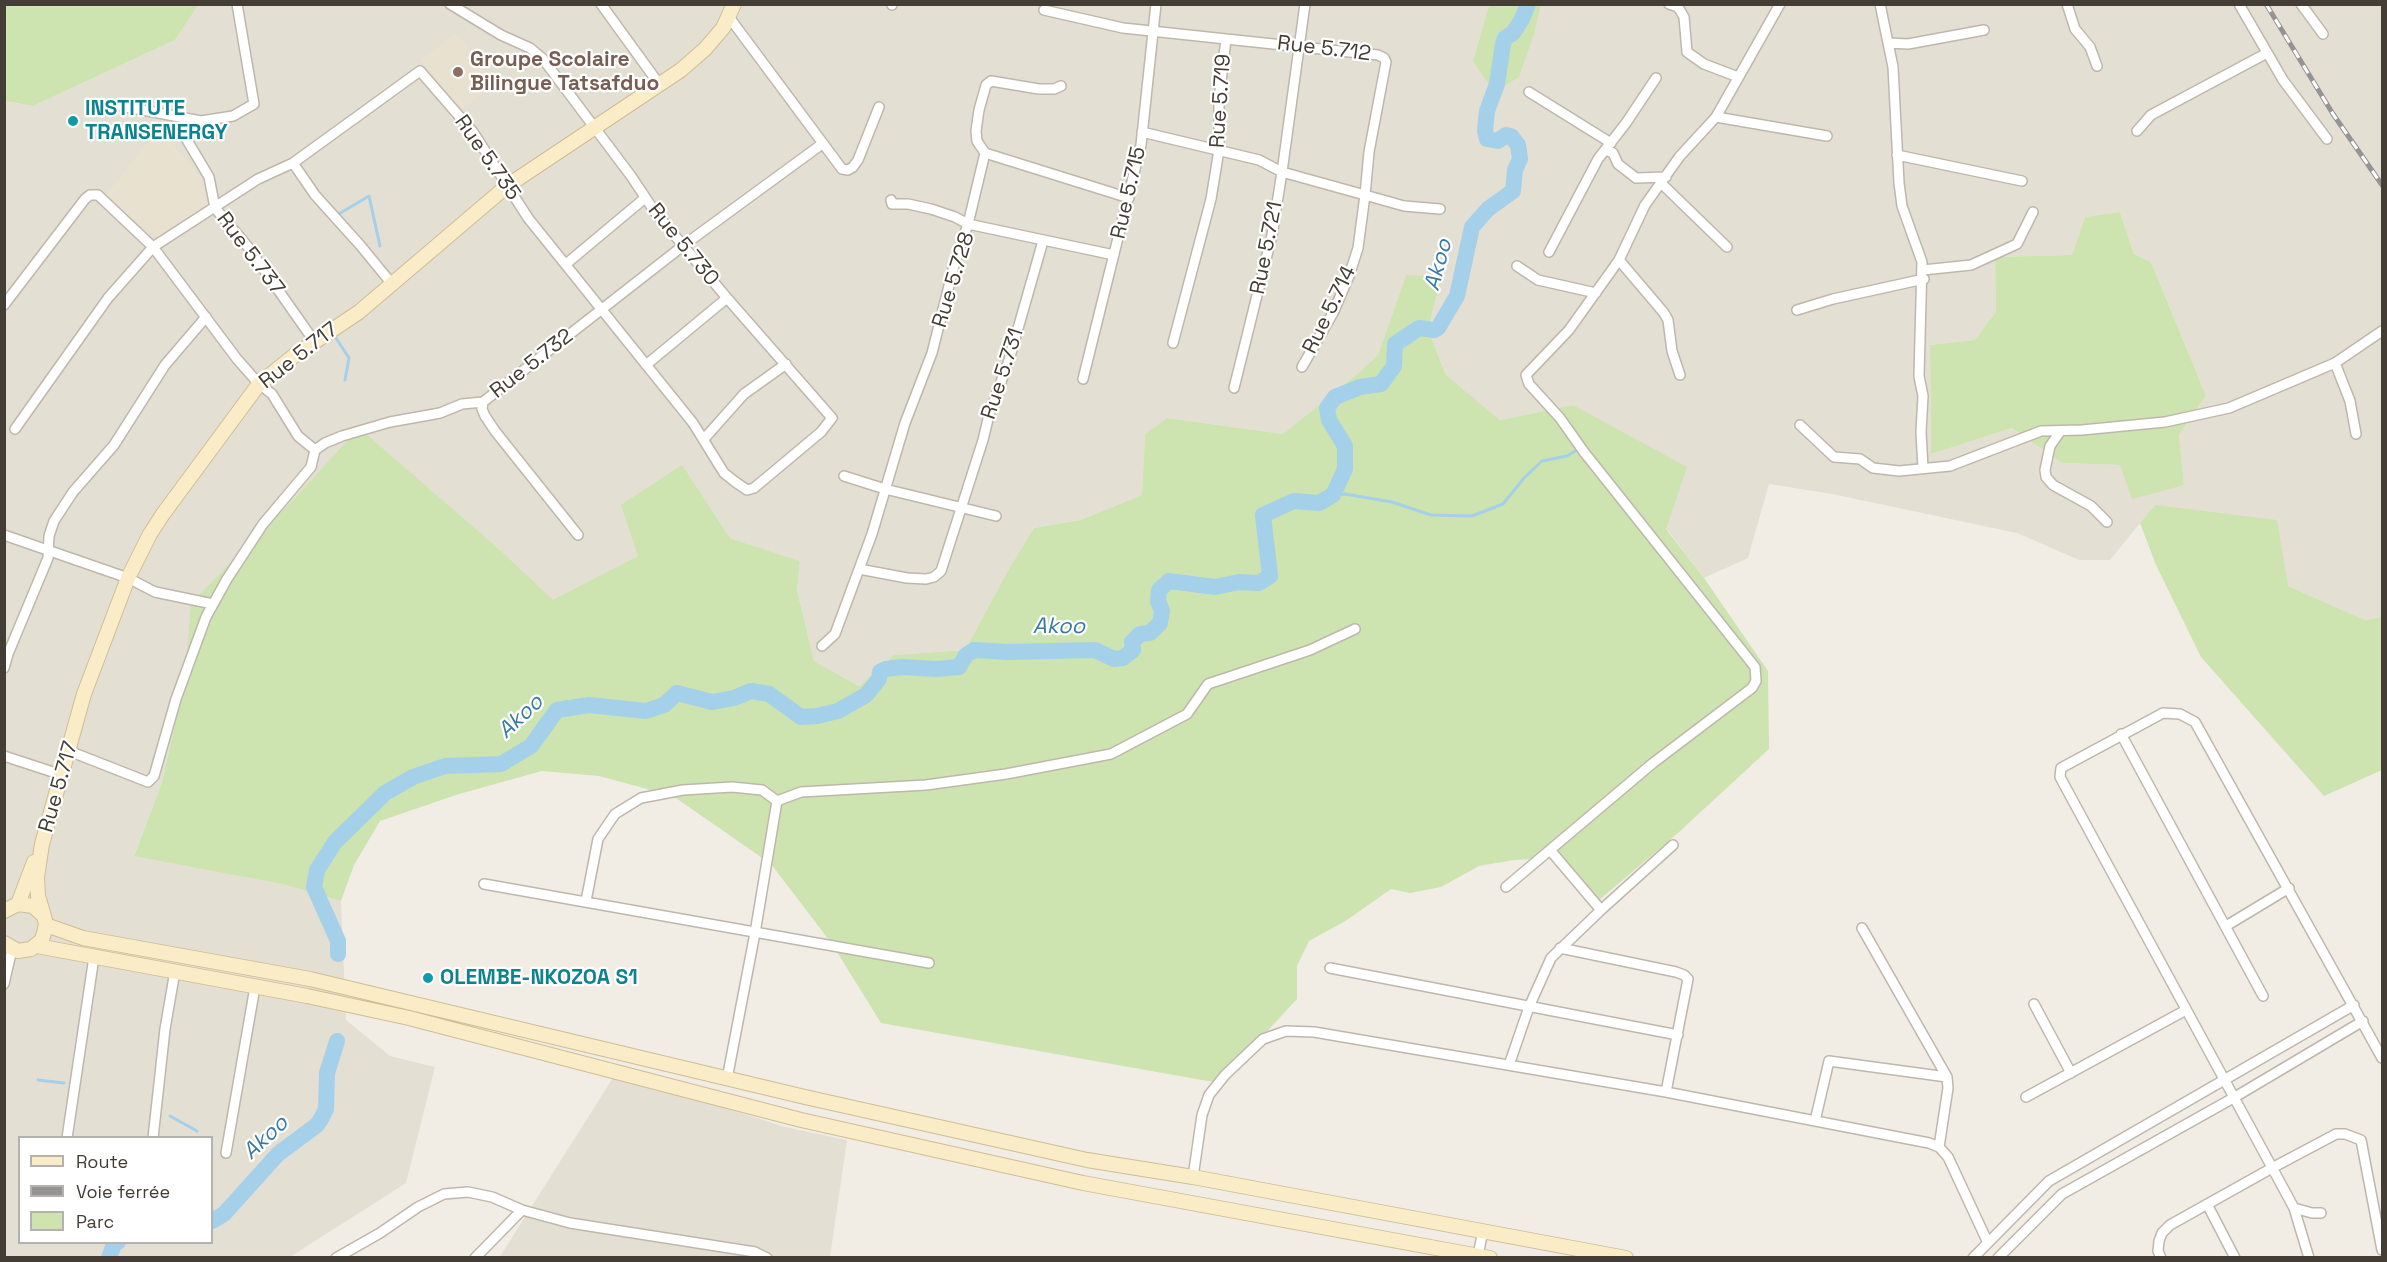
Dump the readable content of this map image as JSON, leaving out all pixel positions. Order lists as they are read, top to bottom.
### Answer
{
  "streets": {
    "street": [
      "Rue 5.712",
      "Rue 5.719",
      "Rue 5.735",
      "Rue 5.715",
      "Rue 5.730",
      "Rue 5.721",
      "Rue 5.737",
      "Rue 5.728",
      "Rue 5.714",
      "Rue 5.717",
      "Rue 5.732",
      "Rue 5.731"
    ]
  },
  "crossings": [
    ["Rue 5.712", "Rue 5.719"],
    ["Rue 5.712", "Rue 5.714"],
    ["Rue 5.719", "Rue 5.715"],
    ["Rue 5.719", "Rue 5.721"],
    ["Rue 5.735", "Rue 5.730"],
    ["Rue 5.735", "Rue 5.717"],
    ["Rue 5.735", "Rue 5.732"],
    ["Rue 5.715", "Rue 5.721"],
    ["Rue 5.715", "Rue 5.728"],
    ["Rue 5.730", "Rue 5.717"],
    ["Rue 5.730", "Rue 5.732"],
    ["Rue 5.737", "Rue 5.717"],
    ["Rue 5.728", "Rue 5.731"]
  ],
  "water": ["Akoo"],
  "places": ["Groupe Scolaire Bilingue Tatsafduo", "INSTITUTE TRANSENERGY", "OLEMBE-NKOZOA S1"],
  "legend": ["Route", "Voie ferrée", "Parc"]
}
